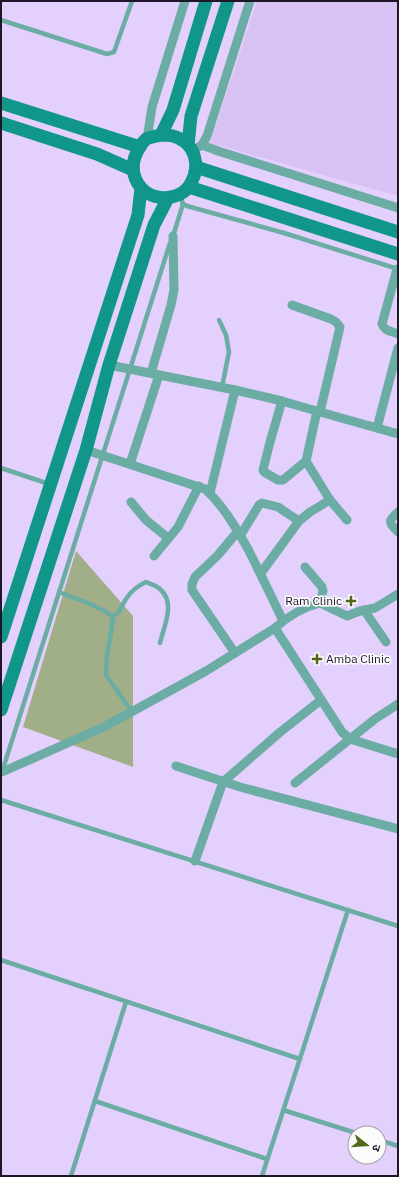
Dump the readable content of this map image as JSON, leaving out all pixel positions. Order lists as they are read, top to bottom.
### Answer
{
  "places": {
    "health": ["Ram Clinic", "Amba Clinic"]
  },
  "north": "right"
}
